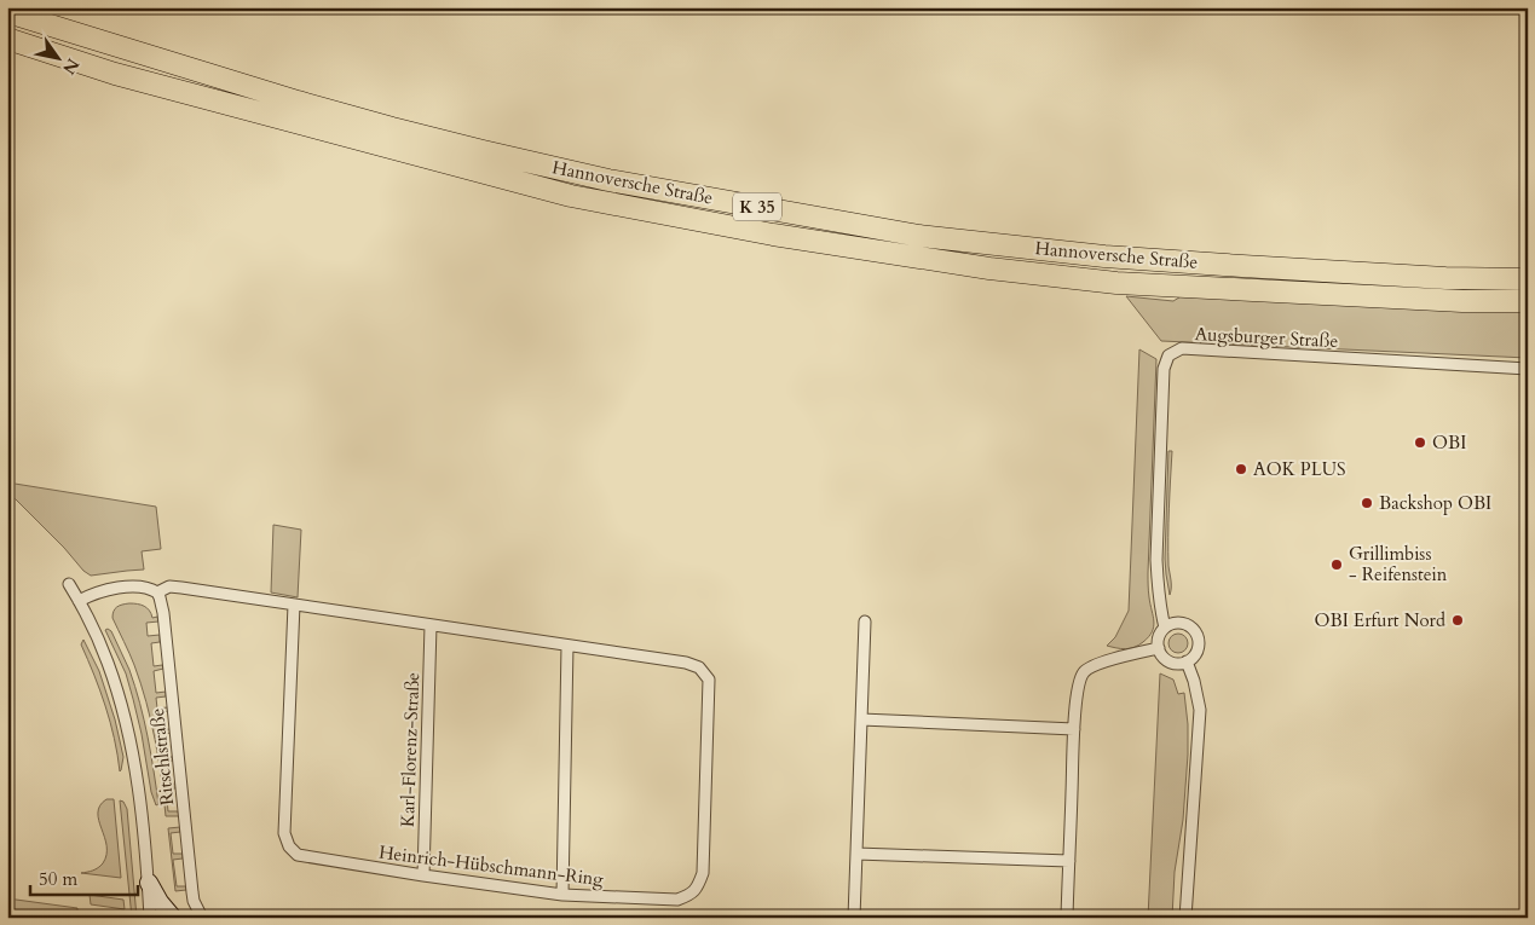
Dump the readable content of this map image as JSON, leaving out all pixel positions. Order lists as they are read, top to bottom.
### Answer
{
  "streets": {
    "highway": ["Hannoversche Straße", "K 35"],
    "street": [
      "Augsburger Straße",
      "Karl-Florenz-Straße",
      "Ritschlstraße",
      "Heinrich-Hübschmann-Ring"
    ]
  },
  "crossings": [
    ["Karl-Florenz-Straße", "Heinrich-Hübschmann-Ring"],
    ["Ritschlstraße", "Heinrich-Hübschmann-Ring"]
  ],
  "places": [
    "OBI",
    "AOK PLUS",
    "Backshop OBI",
    "Grillimbiss - Reifenstein",
    "OBI Erfurt Nord"
  ],
  "scale_bar": "50 m",
  "north": "bottom right"
}
